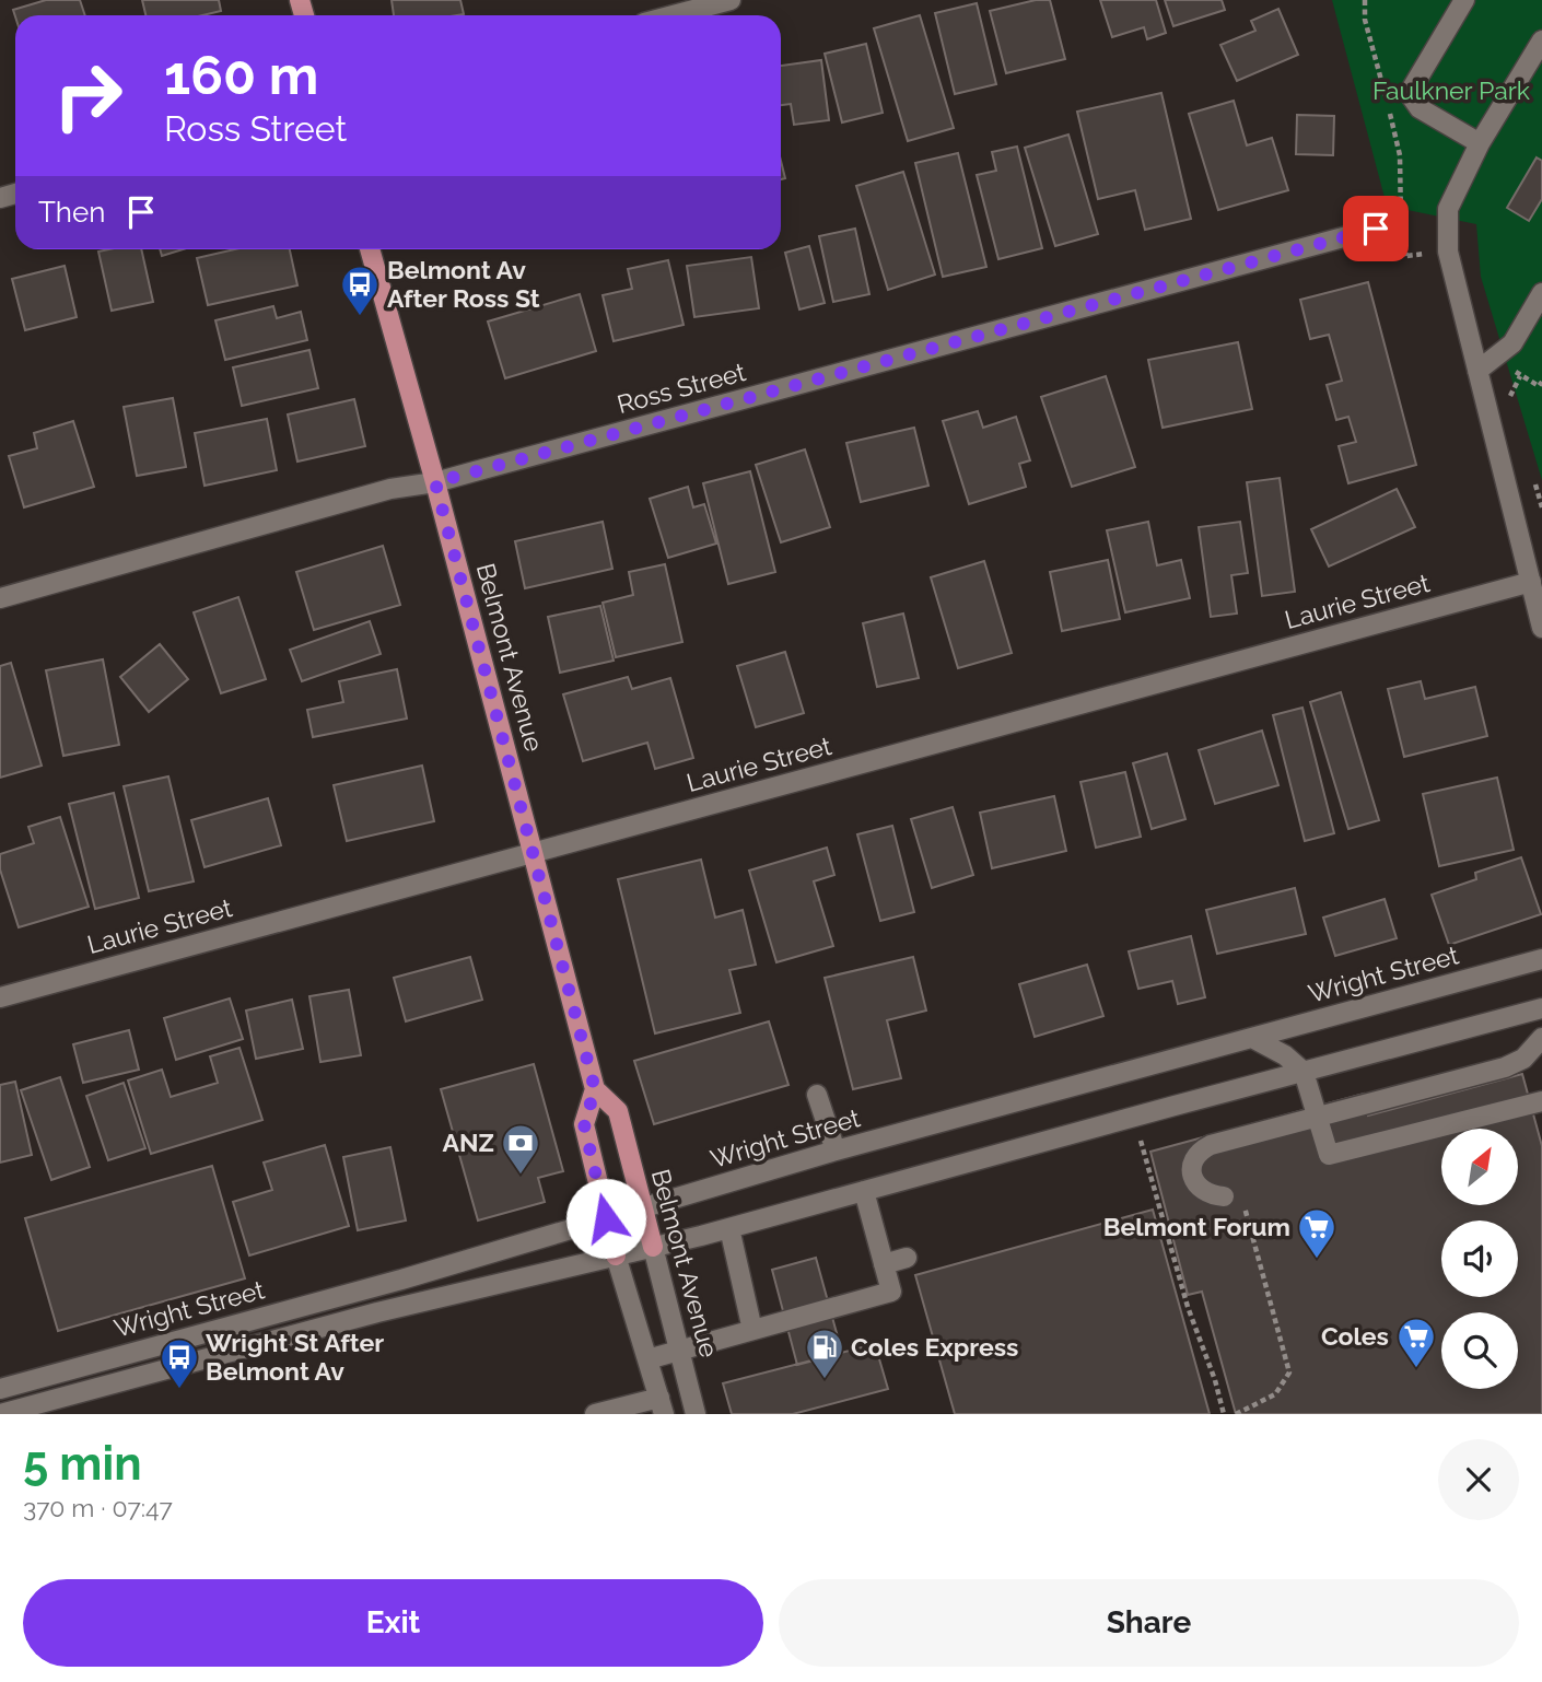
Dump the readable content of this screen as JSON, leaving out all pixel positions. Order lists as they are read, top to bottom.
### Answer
{
  "streets": {
    "main road": ["Belmont Avenue"],
    "street": ["Ross Street", "Laurie Street", "Wright Street"]
  },
  "crossings": [
    ["Ross Street", "Belmont Avenue"],
    ["Laurie Street", "Belmont Avenue"],
    ["Belmont Avenue", "Wright Street"]
  ],
  "parks": ["Faulkner Park"],
  "places": {
    "bus stop": ["Belmont Av After Ross St", "Wright St After Belmont Av"],
    "bank": ["ANZ"],
    "supermarket": ["Belmont Forum", "Coles"],
    "fuel station": ["Coles Express"]
  },
  "north": "top right",
  "page": {
    "turn": ["160 m", "Ross Street"],
    "then": "Then",
    "heading": ["5 min", "370 m · 07:47"],
    "buttons": ["Exit", "Share"]
  }
}
